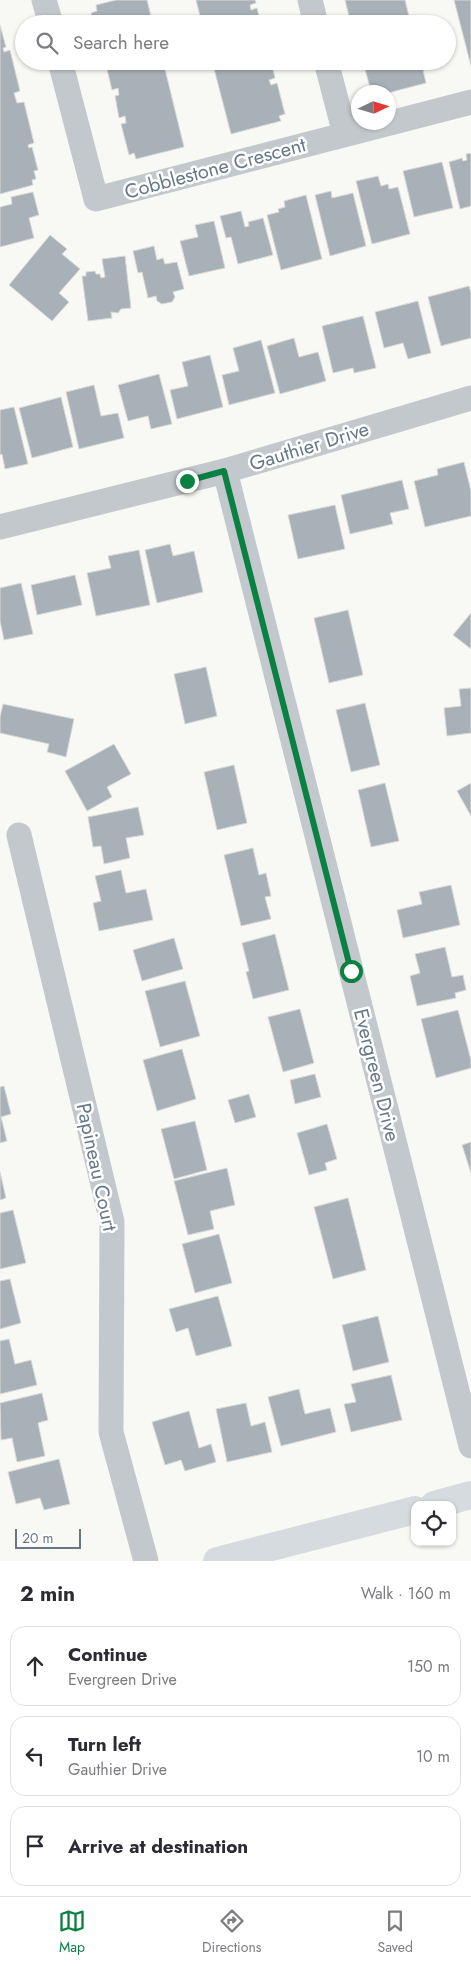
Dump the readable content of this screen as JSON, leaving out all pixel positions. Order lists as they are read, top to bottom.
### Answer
{
  "streets": {
    "street": [
      "Cobblestone Crescent",
      "Gauthier Drive",
      "Evergreen Drive",
      "Papineau Court"
    ]
  },
  "crossings": [
    ["Gauthier Drive", "Evergreen Drive"]
  ],
  "scale_bar": "20 m",
  "north": "right",
  "page": {
    "search": "Search here",
    "scale": "20 m",
    "heading": ["2 min", "Walk · 160 m"],
    "list": [
      ["Continue", "Evergreen Drive", "150 m"],
      ["Turn left", "Gauthier Drive", "10 m"],
      "Arrive at destination"
    ],
    "nav": ["Map", "Directions", "Saved"]
  }
}
